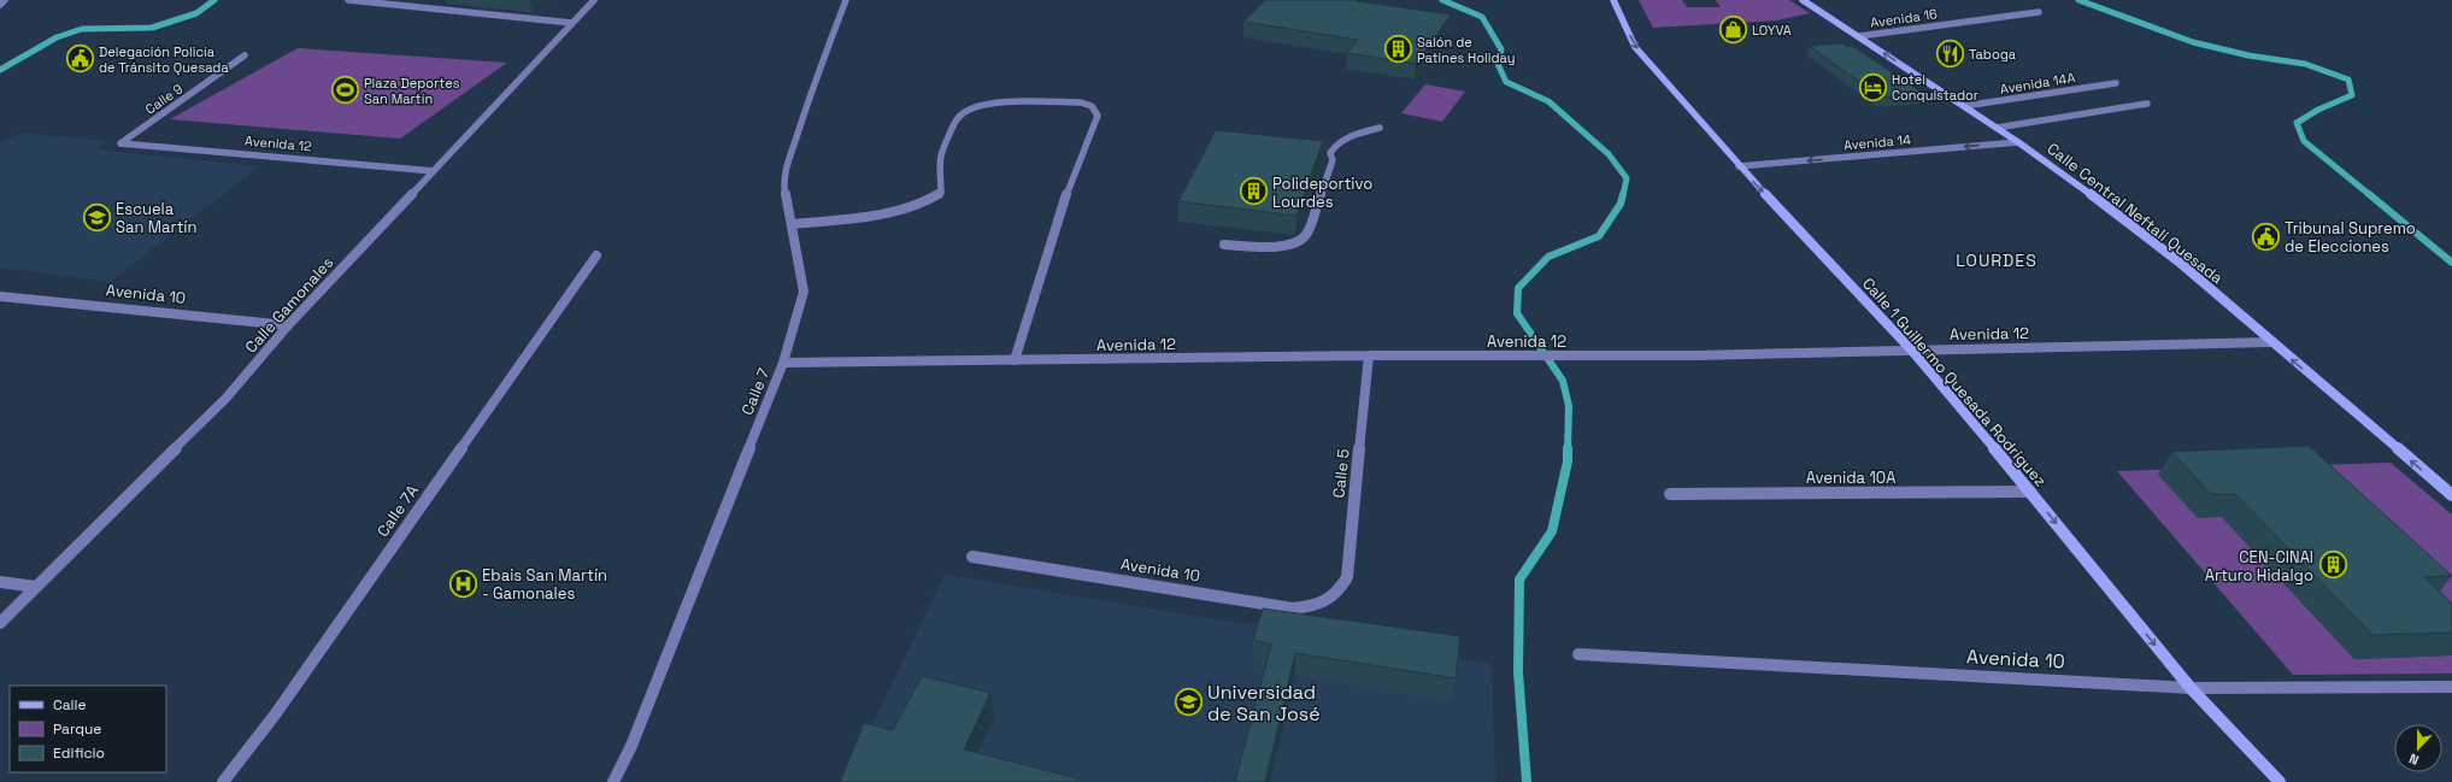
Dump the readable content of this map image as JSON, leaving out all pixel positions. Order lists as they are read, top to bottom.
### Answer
{
  "streets": {
    "main road": ["Calle Central Neftalí Quesada", "Calle 1 Guillermo Quesada Rodríguez"],
    "street": [
      "Avenida 16",
      "Avenida 14A",
      "Calle 9",
      "Avenida 14",
      "Avenida 12",
      "Avenida 10",
      "Calle Gamonales",
      "Calle 7",
      "Calle 5",
      "Avenida 10A",
      "Calle 7A"
    ]
  },
  "crossings": [
    ["Avenida 16", "Calle Central Neftalí Quesada"],
    ["Avenida 14A", "Calle Central Neftalí Quesada"],
    ["Calle 9", "Avenida 12"],
    ["Avenida 14", "Calle Central Neftalí Quesada"],
    ["Avenida 14", "Calle 1 Guillermo Quesada Rodríguez"],
    ["Avenida 12", "Calle Central Neftalí Quesada"],
    ["Avenida 12", "Calle Gamonales"],
    ["Avenida 12", "Calle 1 Guillermo Quesada Rodríguez"],
    ["Avenida 12", "Calle 7"],
    ["Avenida 12", "Calle 5"],
    ["Avenida 10", "Calle Gamonales"],
    ["Avenida 10", "Calle 1 Guillermo Quesada Rodríguez"],
    ["Avenida 10", "Calle 5"],
    ["Calle 1 Guillermo Quesada Rodríguez", "Avenida 10A"]
  ],
  "one_way": ["Avenida 14", "Calle Central Neftalí Quesada", "Calle 1 Guillermo Quesada Rodríguez"],
  "districts": ["LOURDES"],
  "places": {
    "shop": ["LOYVA"],
    "building": ["Salón de Patines Holiday", "Polideportivo Lourdes", "CEN-CINAI Arturo Hidalgo"],
    "restaurant": ["Taboga"],
    "public building": ["Delegación Policía de Tránsito Quesada", "Tribunal Supremo de Elecciones"],
    "hotel": ["Hotel Conquistador"],
    "sports": ["Plaza Deportes San Martín"],
    "school or university": ["Escuela San Martín", "Universidad de San José"],
    "hospital": ["Ebais San Martín - Gamonales"]
  },
  "legend": ["Calle", "Parque", "Edificio"],
  "north": "bottom"
}
